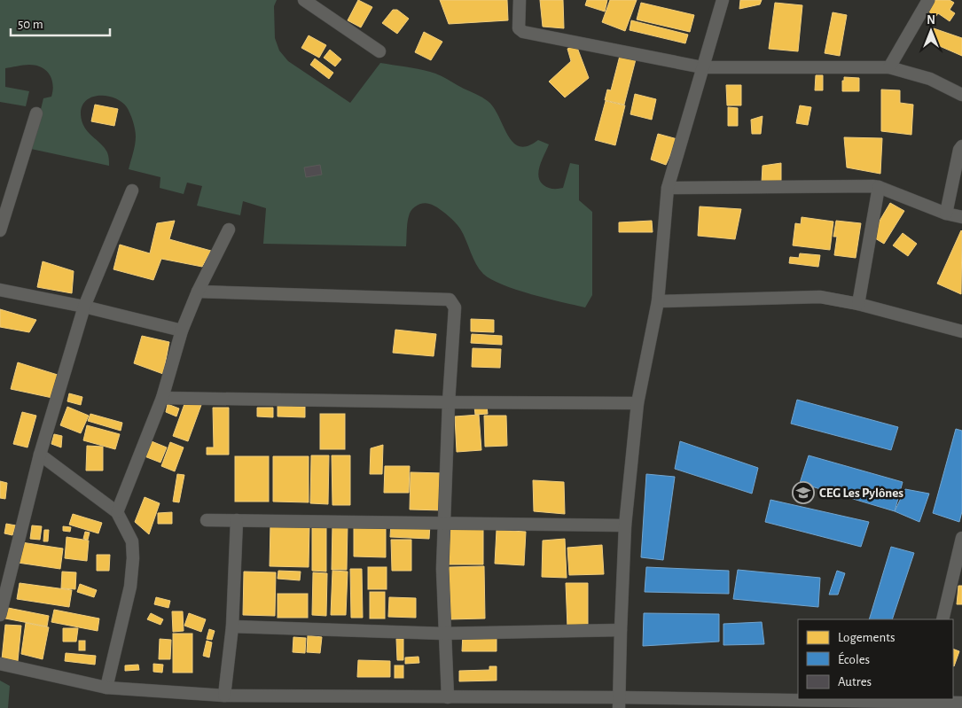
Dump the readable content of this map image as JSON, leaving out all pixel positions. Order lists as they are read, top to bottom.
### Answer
{
  "places": {
    "school or university": ["CEG Les Pylônes"]
  },
  "legend": ["Logements", "Écoles", "Autres"],
  "scale_bar": "50 m",
  "north": "top"
}
